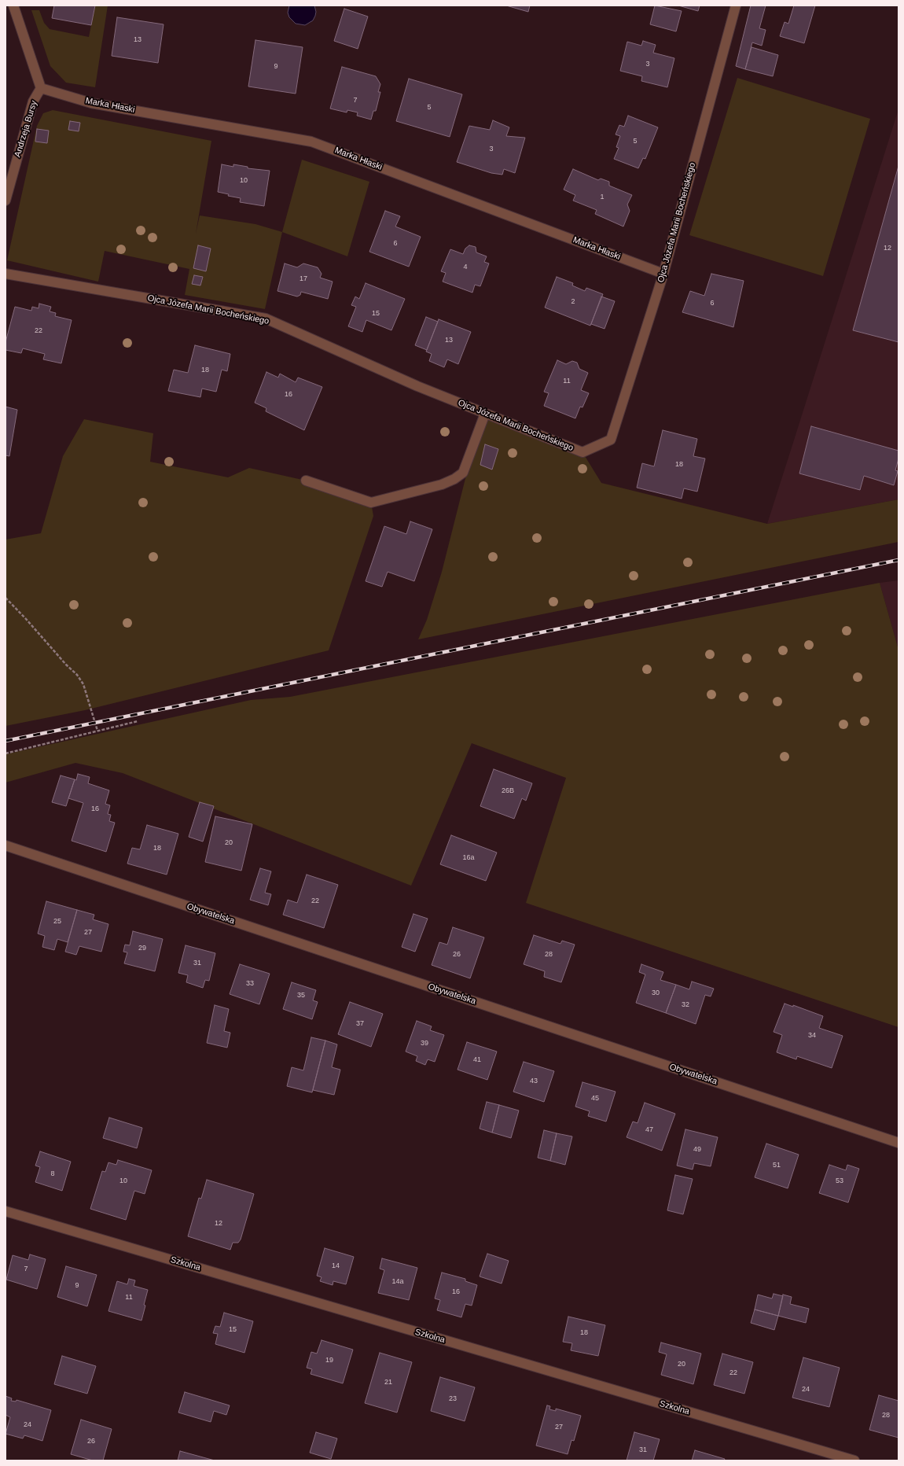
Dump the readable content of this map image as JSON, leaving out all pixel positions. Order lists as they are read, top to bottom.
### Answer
{
  "streets": {
    "street": [
      "Marka Hłaski",
      "Andrzeja Bursy",
      "Ojca Józefa Marii Bocheńskiego",
      "Obywatelska",
      "Szkolna"
    ]
  },
  "crossings": [
    ["Marka Hłaski", "Andrzeja Bursy"],
    ["Marka Hłaski", "Ojca Józefa Marii Bocheńskiego"]
  ],
  "house_numbers": [
    "13",
    "3",
    "9",
    "7",
    "5",
    "5",
    "3",
    "10",
    "1",
    "6",
    "12",
    "4",
    "17",
    "2",
    "6",
    "15",
    "22",
    "13",
    "18",
    "11",
    "16",
    "18",
    "26B",
    "16",
    "20",
    "18",
    "16a",
    "22",
    "25",
    "27",
    "29",
    "26",
    "28",
    "31",
    "33",
    "30",
    "35",
    "32",
    "37",
    "34",
    "39",
    "41",
    "43",
    "45",
    "47",
    "49",
    "51",
    "8",
    "10",
    "53",
    "12",
    "14",
    "7",
    "14a",
    "9",
    "16",
    "11",
    "15",
    "18",
    "19",
    "20",
    "22",
    "21",
    "24",
    "23",
    "28",
    "24",
    "27",
    "26",
    "31"
  ]
}
